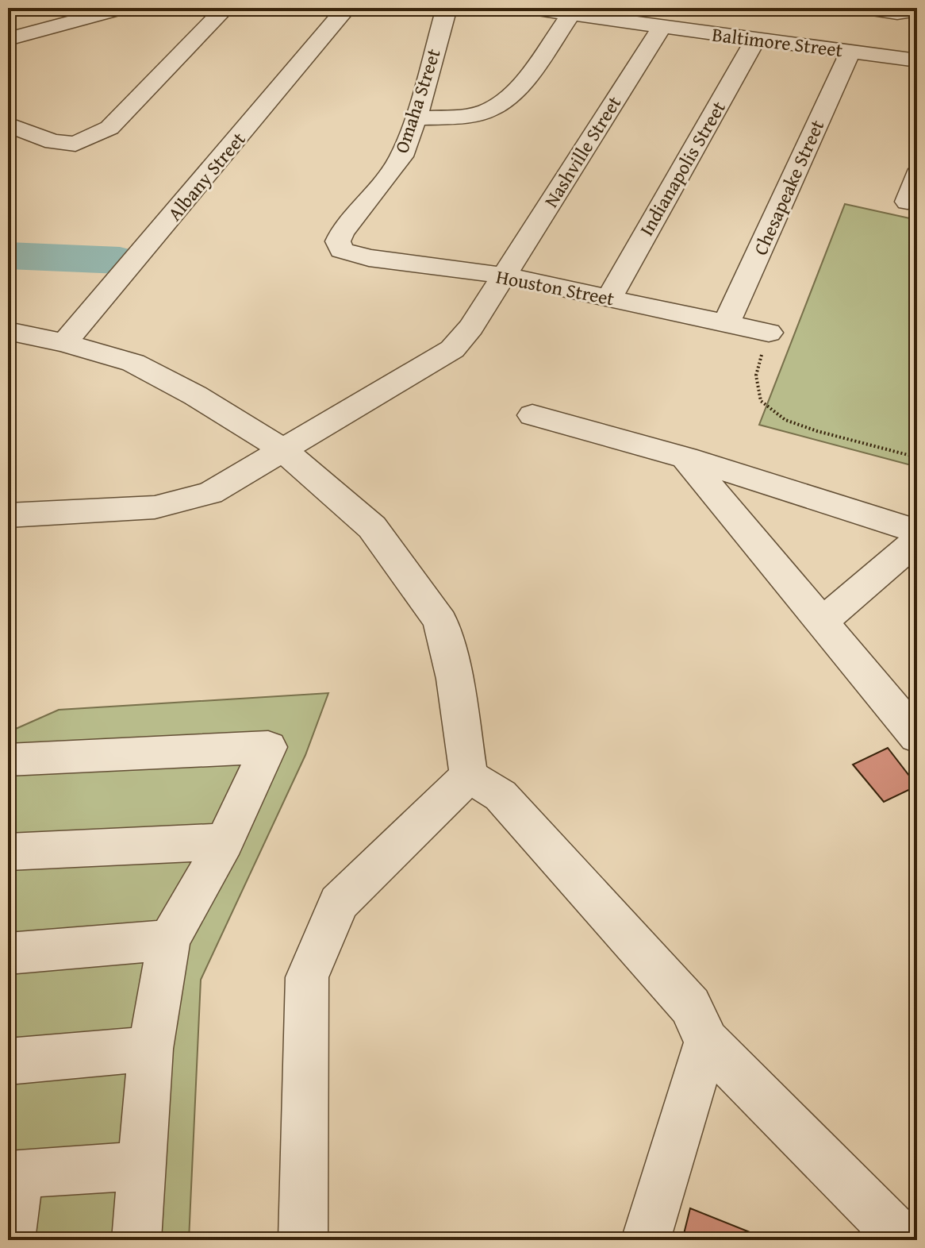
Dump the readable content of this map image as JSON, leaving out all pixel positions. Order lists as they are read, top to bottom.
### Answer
{
  "streets": {
    "street": [
      "Baltimore Street",
      "Omaha Street",
      "Nashville Street",
      "Indianapolis Street",
      "Albany Street",
      "Chesapeake Street",
      "Houston Street"
    ]
  },
  "crossings": [
    ["Baltimore Street", "Nashville Street"],
    ["Baltimore Street", "Indianapolis Street"],
    ["Baltimore Street", "Chesapeake Street"],
    ["Omaha Street", "Houston Street"],
    ["Nashville Street", "Houston Street"],
    ["Indianapolis Street", "Houston Street"],
    ["Chesapeake Street", "Houston Street"]
  ]
}
